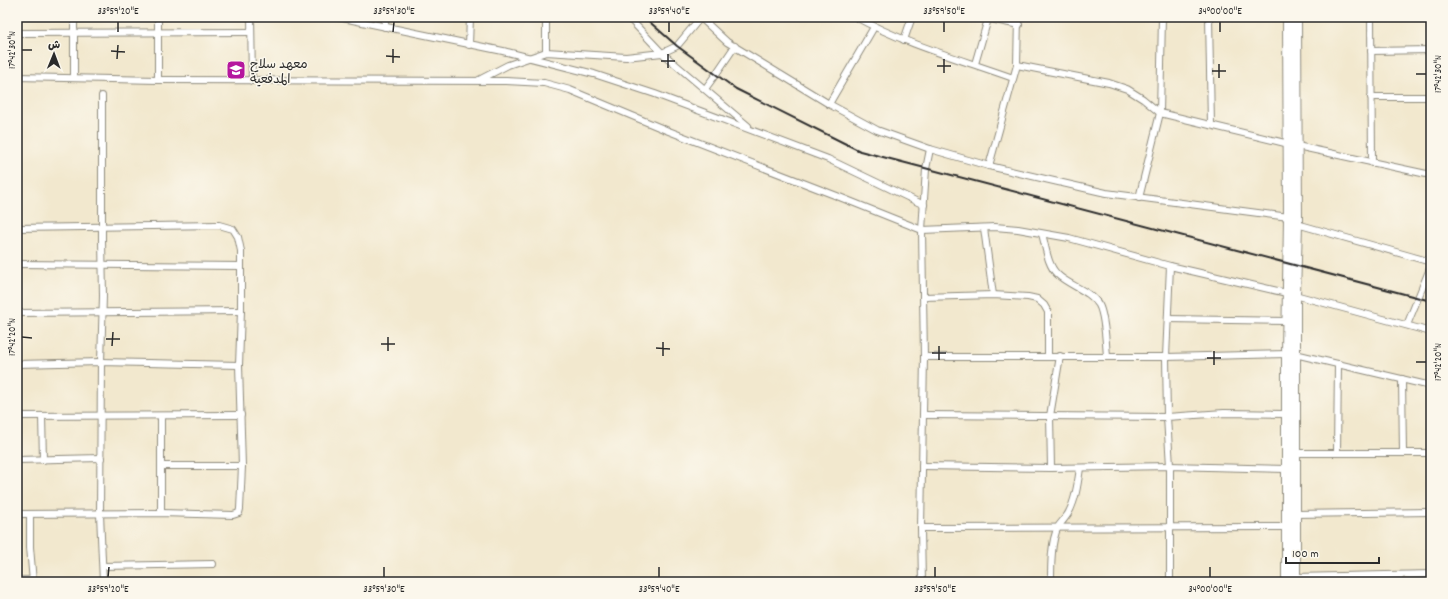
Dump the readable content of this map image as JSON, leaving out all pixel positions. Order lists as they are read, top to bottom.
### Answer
{
  "places": {
    "school or university": ["معهد سلاح المدفعية"]
  },
  "scale_bar": "100 m",
  "north": "top",
  "coordinates": [
    "33°59'20\"E",
    "33°59'30\"E",
    "33°59'40\"E",
    "33°59'50\"E",
    "34°00'00\"E",
    "17°42'30\"N",
    "17°42'20\"N"
  ]
}
